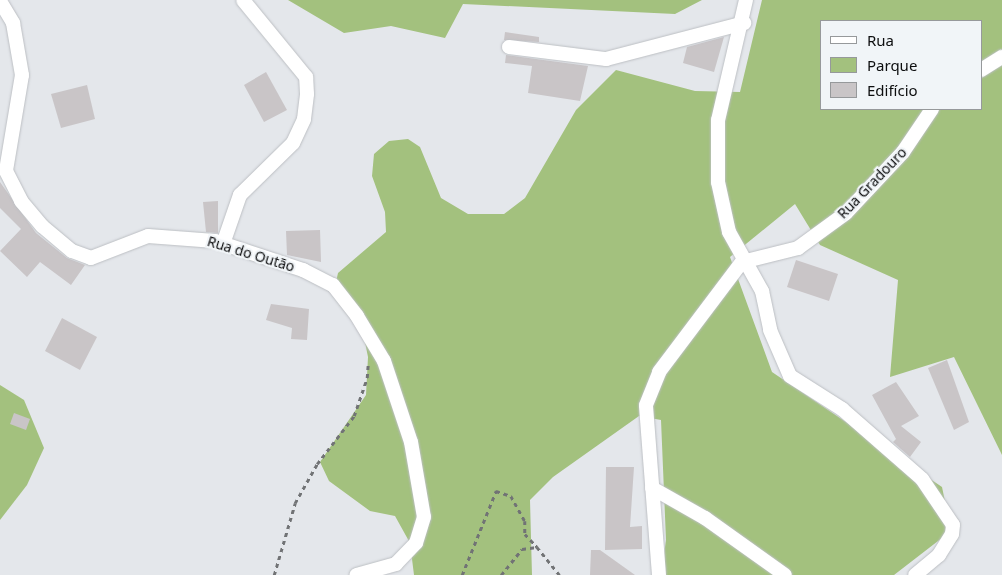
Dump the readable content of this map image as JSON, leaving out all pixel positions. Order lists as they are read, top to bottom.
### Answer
{
  "streets": {
    "street": ["Rua Gradouro", "Rua do Outão"]
  },
  "legend": ["Rua", "Parque", "Edifício"]
}
